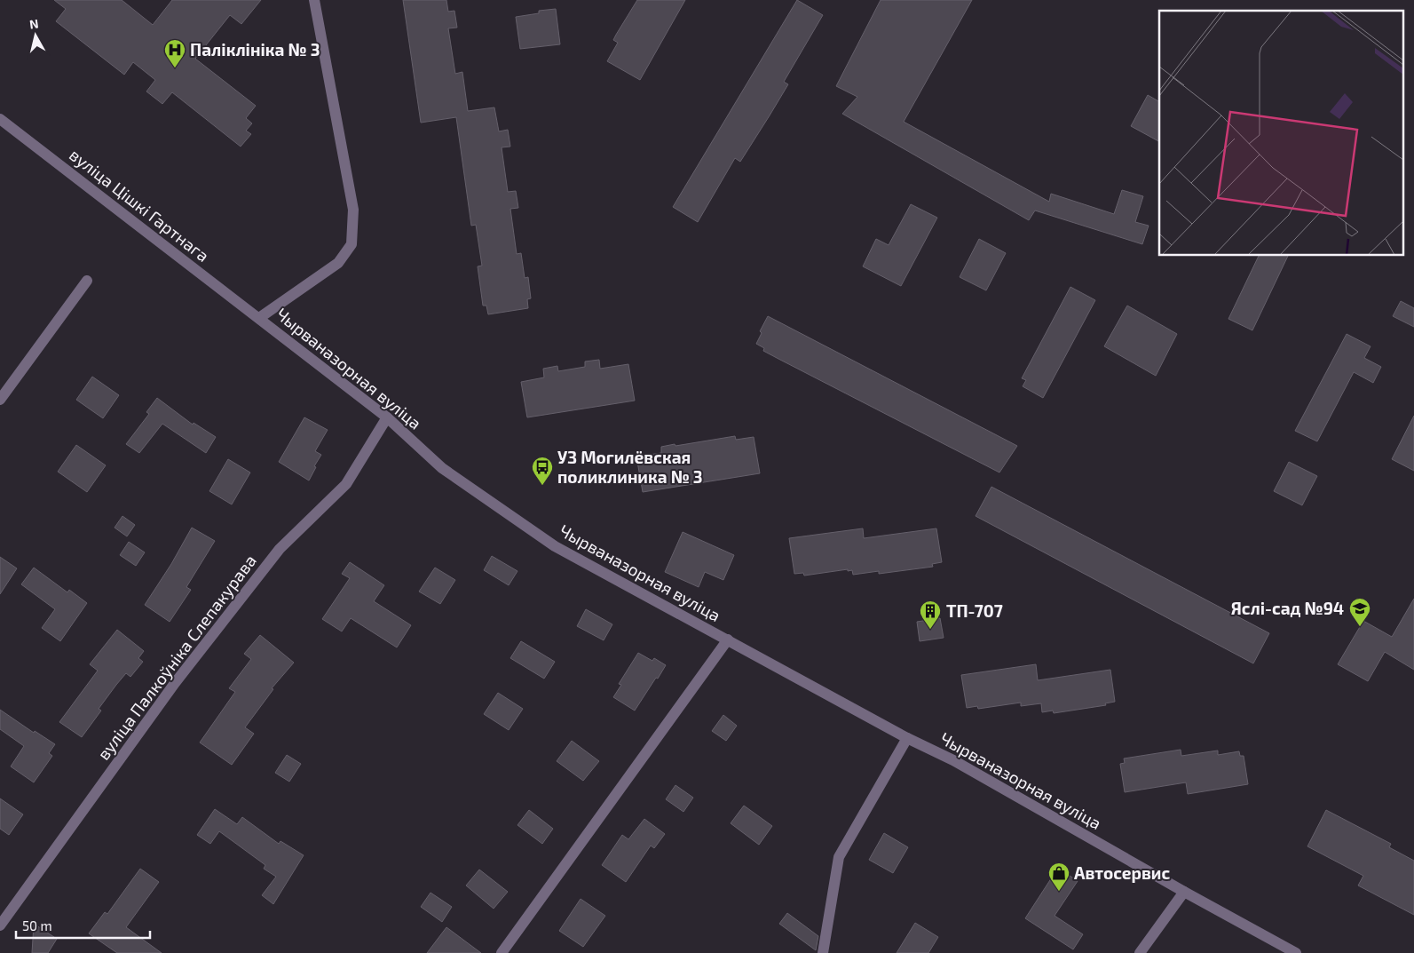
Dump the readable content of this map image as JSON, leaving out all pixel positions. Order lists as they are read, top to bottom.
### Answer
{
  "streets": {
    "street": ["вуліца Цішкі Гартнага", "Чырваназорная вуліца", "вуліца Палкоўніка Слепакурава"]
  },
  "crossings": [
    ["вуліца Цішкі Гартнага", "Чырваназорная вуліца"],
    ["Чырваназорная вуліца", "вуліца Палкоўніка Слепакурава"]
  ],
  "places": {
    "hospital": ["Паліклініка № 3"],
    "bus stop": ["УЗ Могилёвская поликлиника № 3"],
    "school or university": ["Яслі-сад №94"],
    "building": ["ТП-707"],
    "shop": ["Автосервис"]
  },
  "scale_bar": "50 m",
  "north": "top"
}
